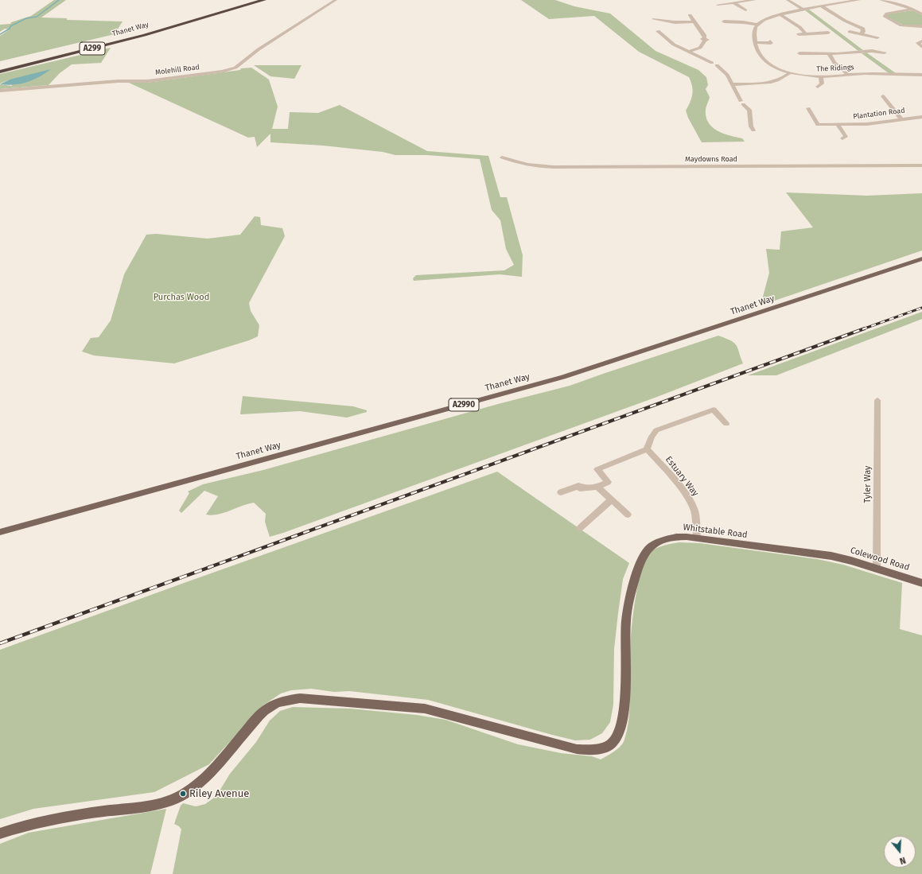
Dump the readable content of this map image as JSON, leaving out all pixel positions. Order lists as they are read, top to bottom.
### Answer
{
  "streets": {
    "highway": ["Thanet Way", "A299"],
    "main road": ["A2990", "Whitstable Road", "Colewood Road"],
    "street": [
      "The Ridings",
      "Molehill Road",
      "Plantation Road",
      "Maydowns Road",
      "Estuary Way",
      "Tyler Way"
    ]
  },
  "crossings": [
    ["Estuary Way", "Whitstable Road"],
    ["Tyler Way", "Colewood Road"],
    ["Whitstable Road", "Colewood Road"]
  ],
  "parks": ["Purchas Wood"],
  "places": ["Riley Avenue"],
  "north": "bottom"
}
